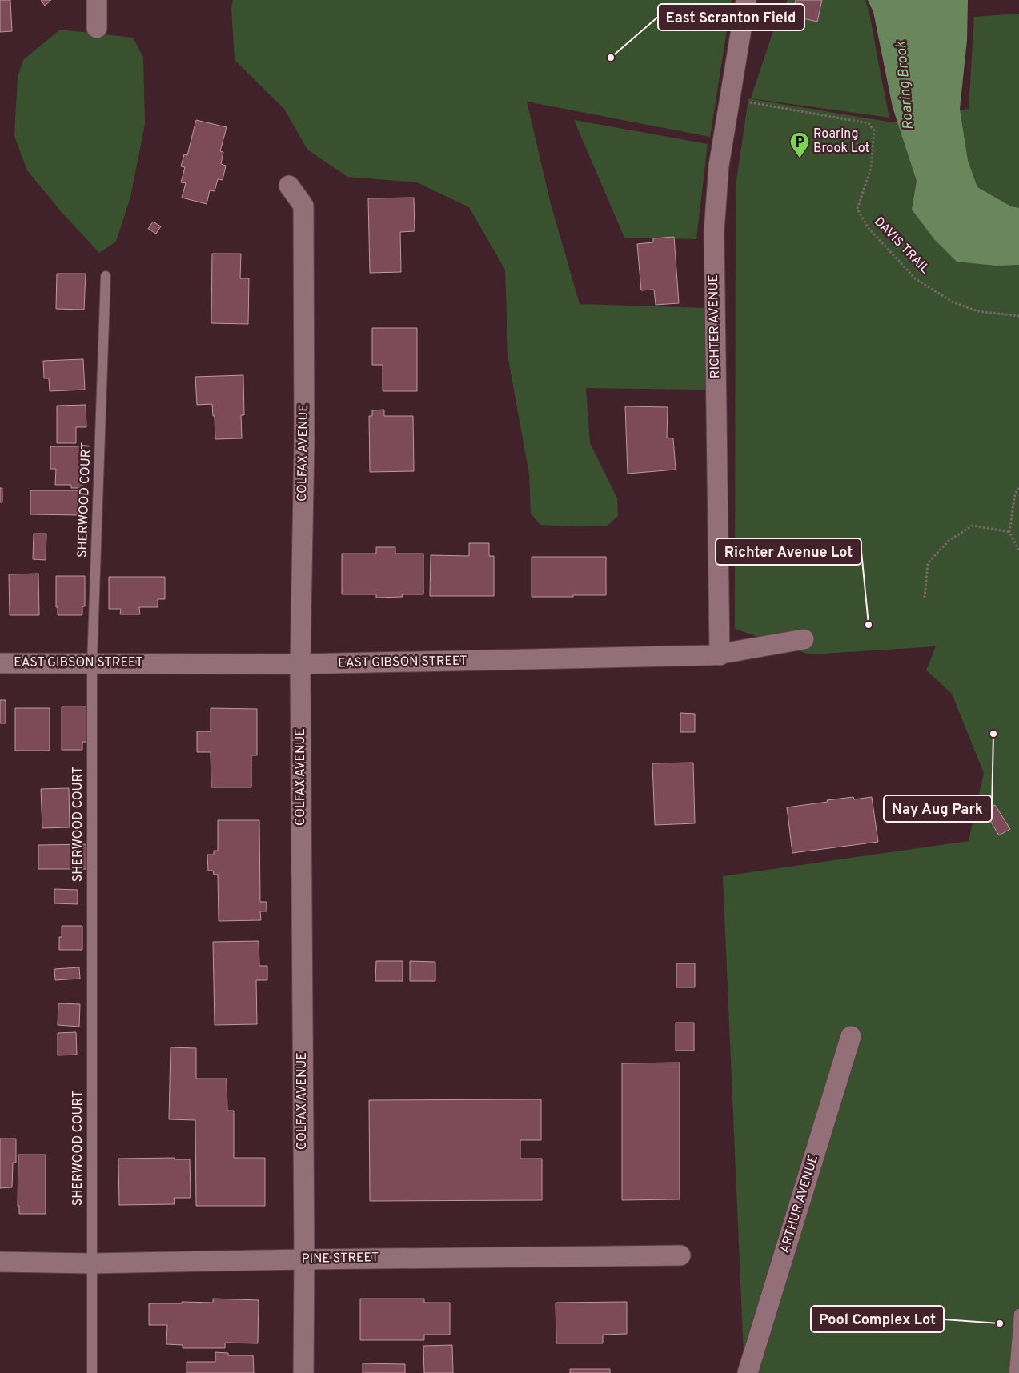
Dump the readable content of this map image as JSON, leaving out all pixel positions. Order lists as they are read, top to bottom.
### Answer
{
  "streets": {
    "street": [
      "RICHTER AVENUE",
      "COLFAX AVENUE",
      "EAST GIBSON STREET",
      "ARTHUR AVENUE",
      "PINE STREET"
    ],
    "lane": ["SHERWOOD COURT"],
    "path": ["DAVIS TRAIL"]
  },
  "crossings": [
    ["DAVIS TRAIL", "RICHTER AVENUE"],
    ["RICHTER AVENUE", "EAST GIBSON STREET"],
    ["COLFAX AVENUE", "EAST GIBSON STREET"],
    ["COLFAX AVENUE", "PINE STREET"],
    ["SHERWOOD COURT", "EAST GIBSON STREET"],
    ["SHERWOOD COURT", "PINE STREET"]
  ],
  "water": ["Roaring Brook"],
  "places": {
    "other": [
      "East Scranton Field",
      "Richter Avenue Lot",
      "Nay Aug Park",
      "Pool Complex Lot"
    ],
    "parking": ["Roaring Brook Lot"]
  }
}
